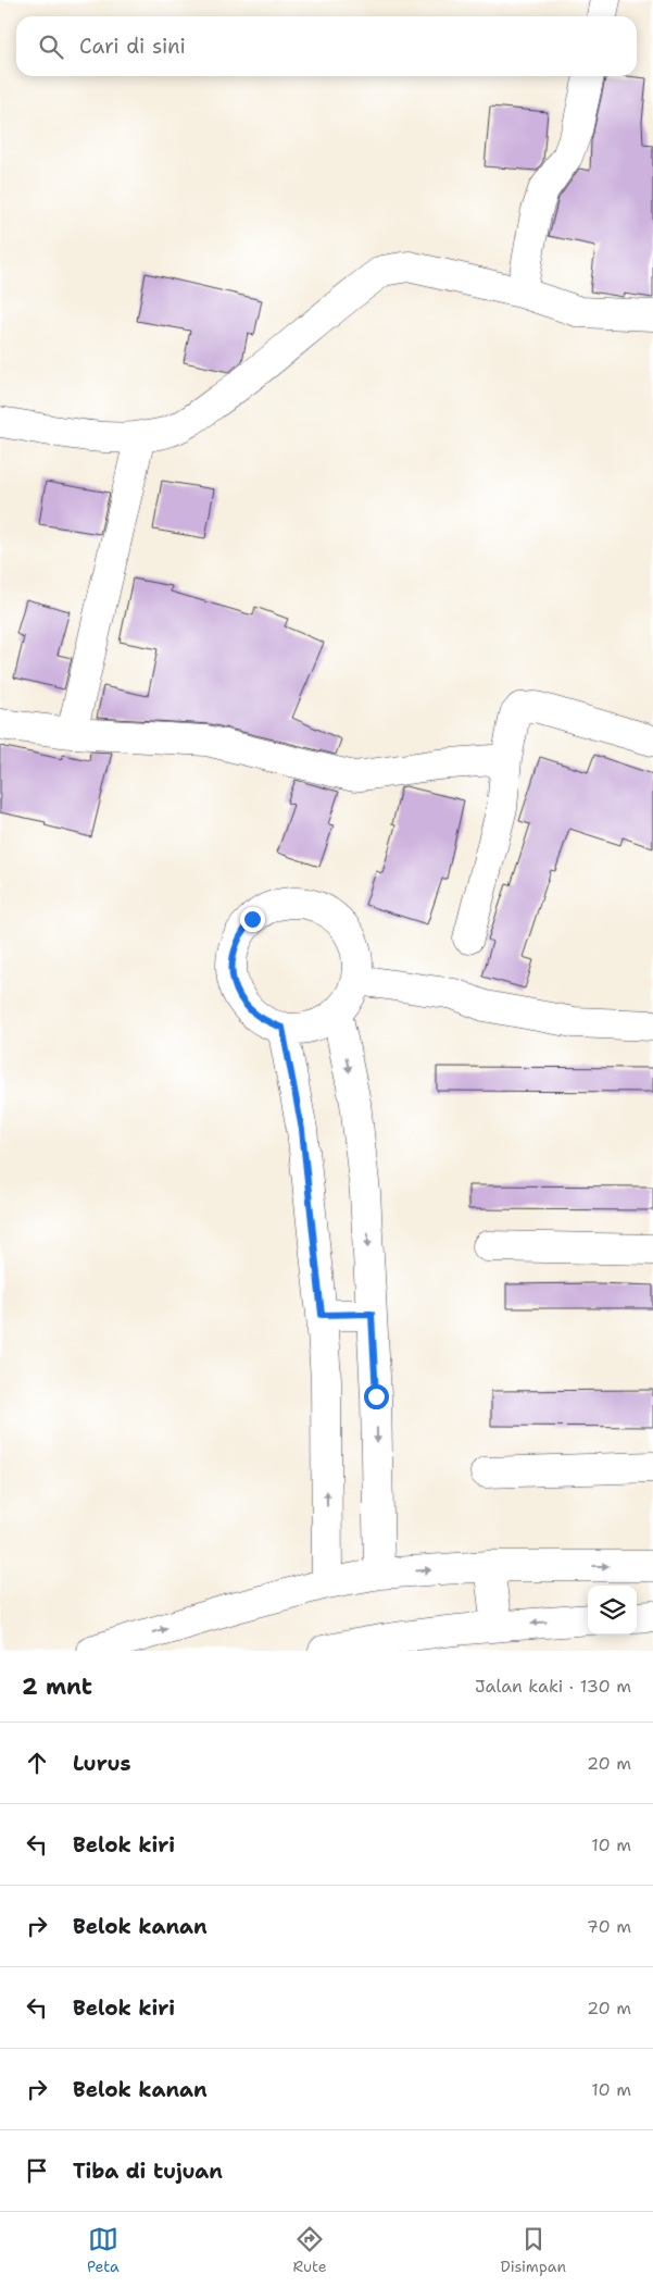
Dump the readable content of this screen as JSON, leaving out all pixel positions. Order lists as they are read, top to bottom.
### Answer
{
  "page": {
    "search": "Cari di sini",
    "heading": ["2 mnt", "Jalan kaki · 130 m"],
    "list": [
      ["Lurus", "20 m"],
      ["Belok kiri", "10 m"],
      ["Belok kanan", "70 m"],
      ["Belok kiri", "20 m"],
      ["Belok kanan", "10 m"],
      "Tiba di tujuan"
    ],
    "nav": ["Peta", "Rute", "Disimpan"]
  }
}
